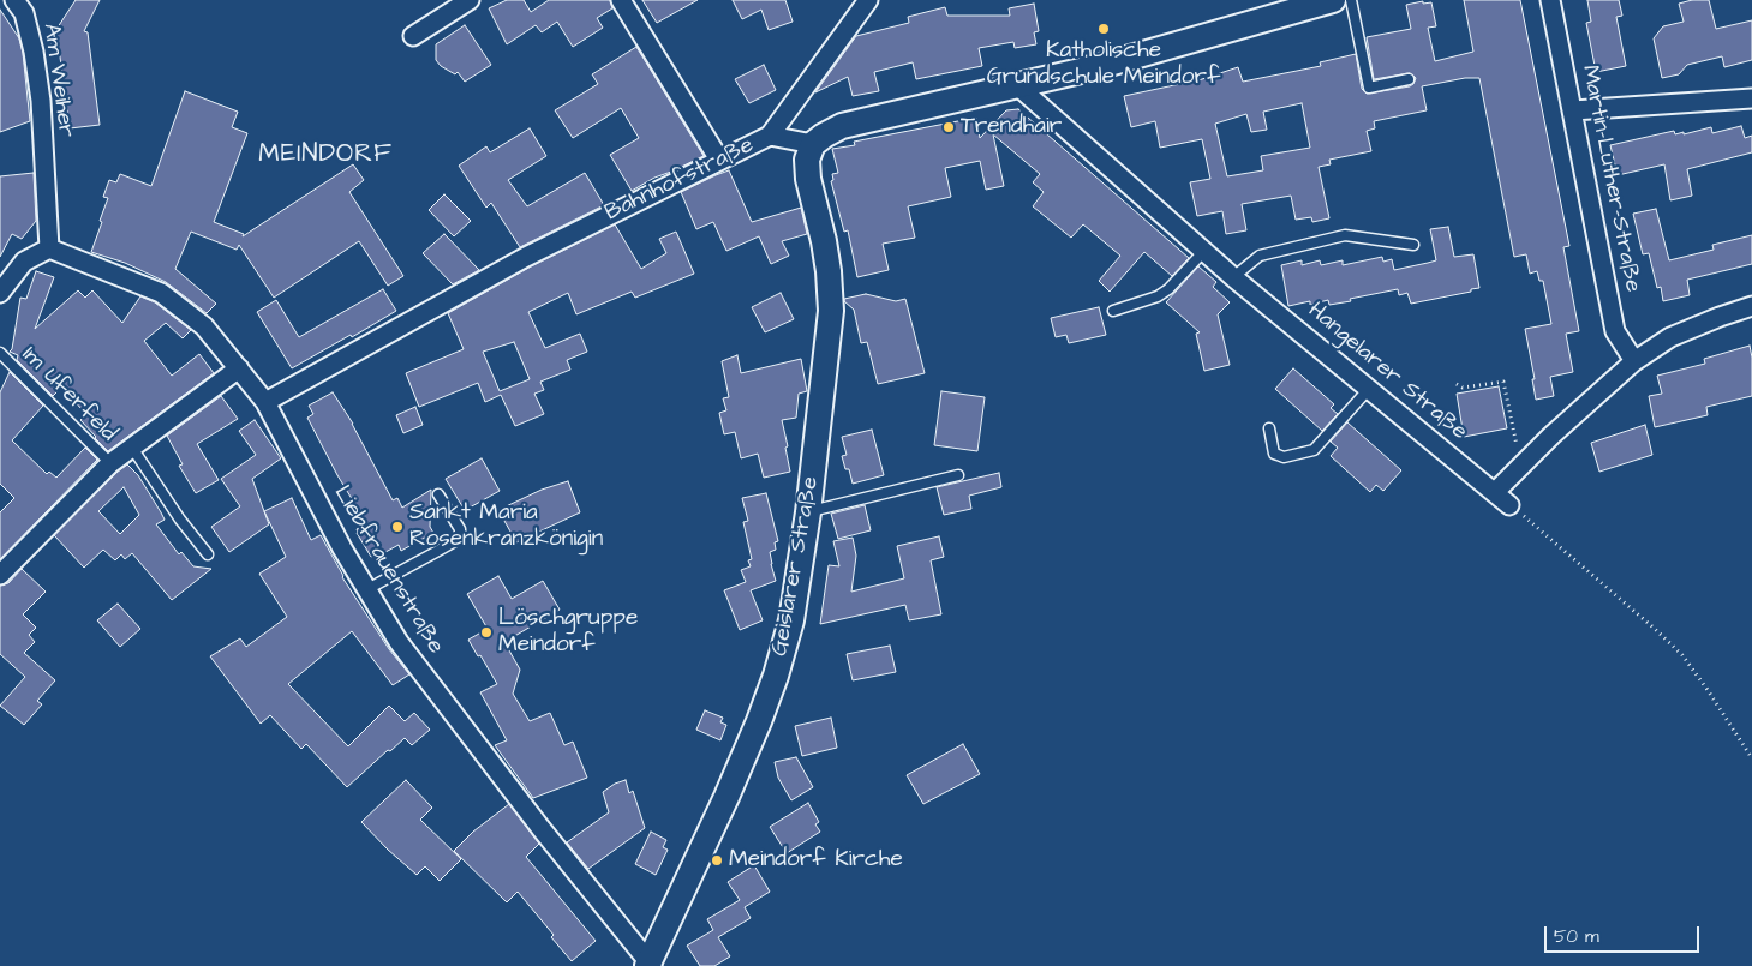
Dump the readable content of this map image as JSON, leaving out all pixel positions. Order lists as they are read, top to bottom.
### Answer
{
  "streets": {
    "main road": ["Geislarer Straße"],
    "street": [
      "Am Weiher",
      "Martin-Luther-Straße",
      "Bahnhofstraße",
      "Hangelarer Straße",
      "Liebfrauenstraße"
    ],
    "lane": ["Im Uferfeld"]
  },
  "crossings": [
    ["Am Weiher", "Liebfrauenstraße"],
    ["Bahnhofstraße", "Geislarer Straße"],
    ["Bahnhofstraße", "Liebfrauenstraße"],
    ["Geislarer Straße", "Liebfrauenstraße"]
  ],
  "districts": ["MEINDORF"],
  "places": [
    "Katholische Grundschule Meindorf",
    "Trendhair",
    "Sankt Maria Rosenkranzkönigin",
    "Löschgruppe Meindorf",
    "Meindorf Kirche"
  ],
  "scale_bar": "50 m"
}
